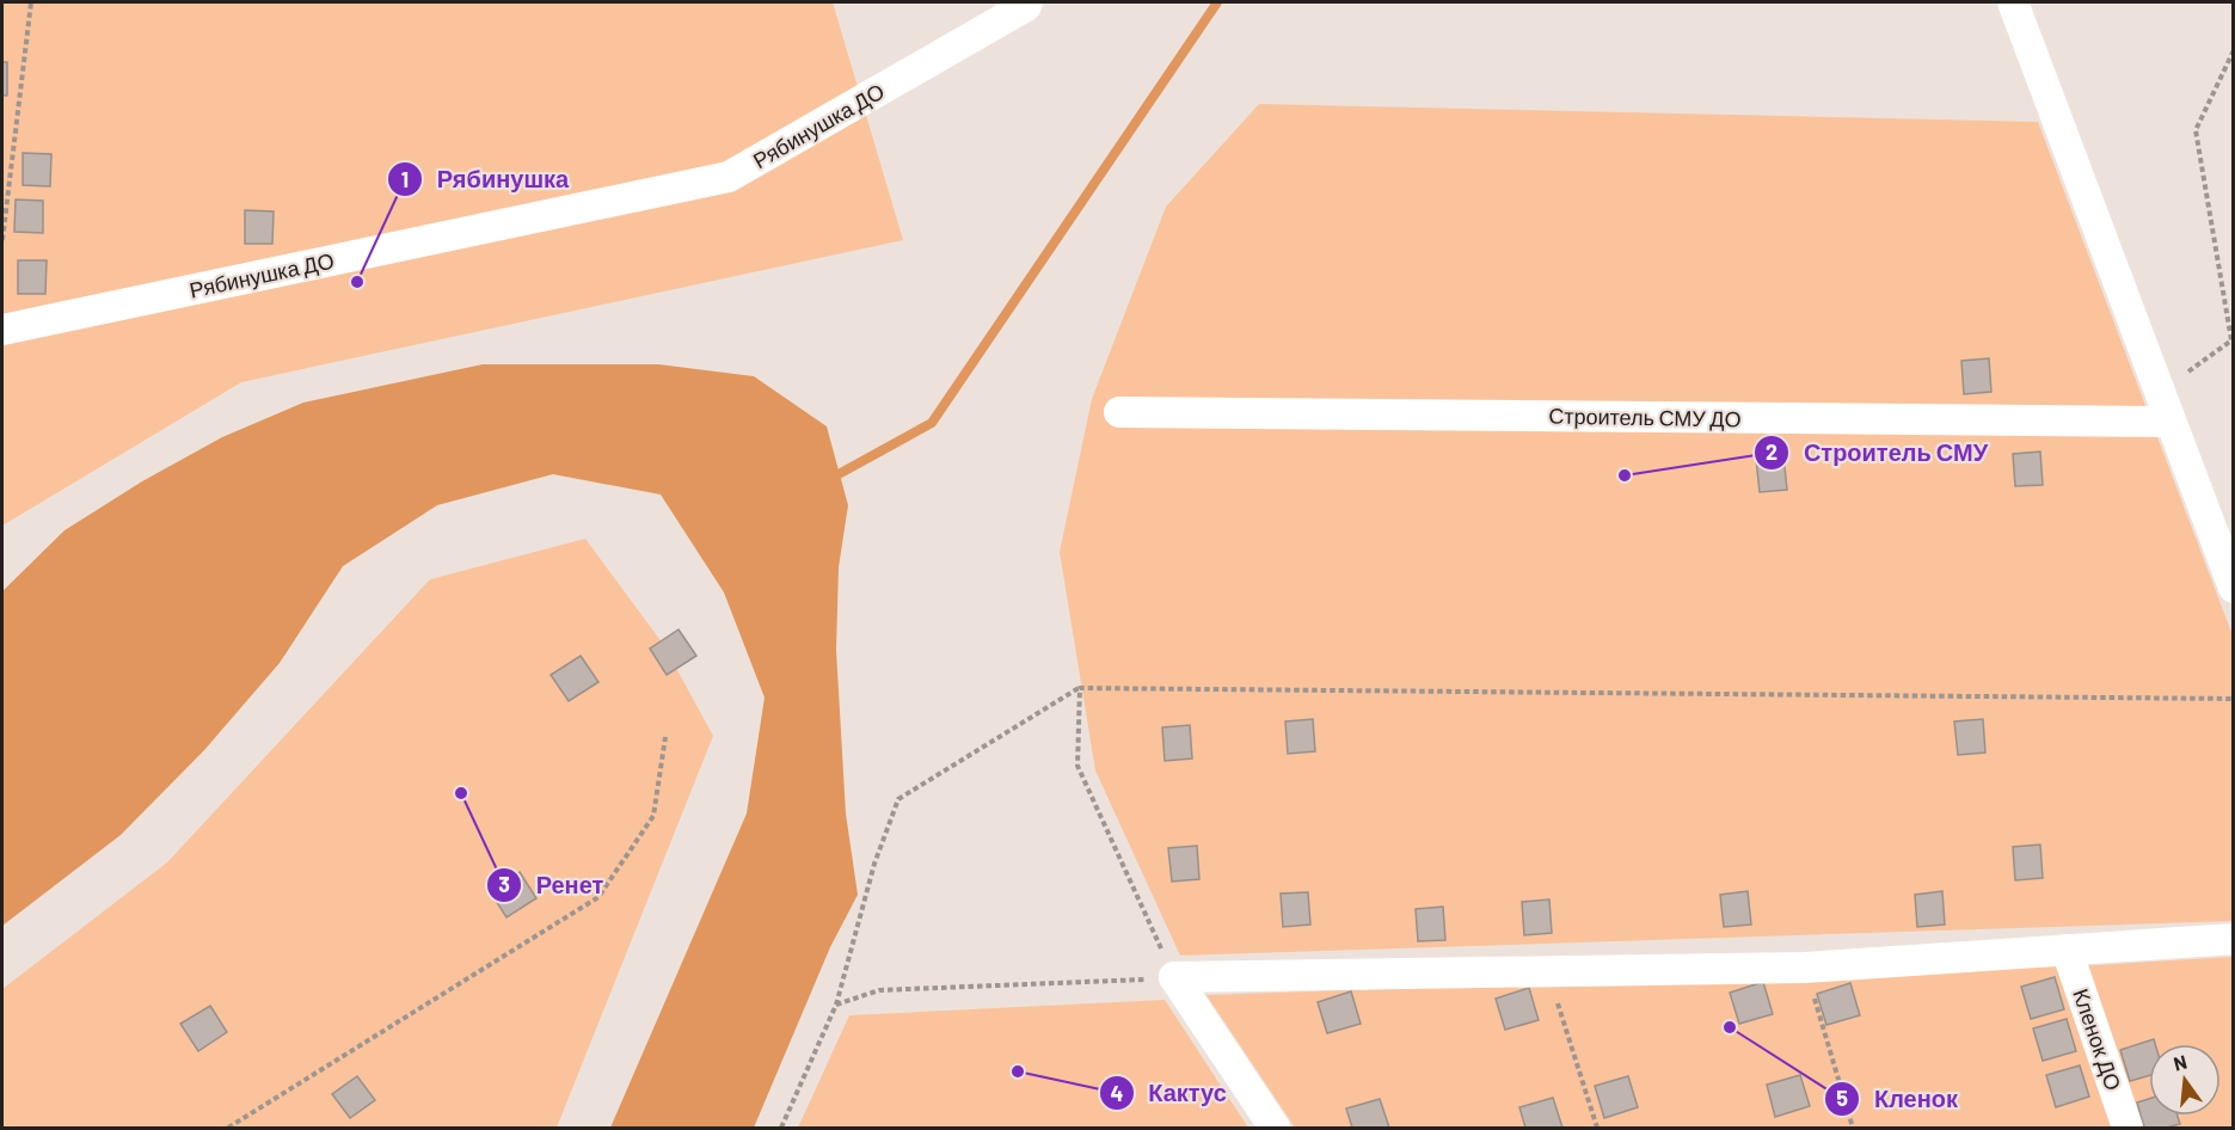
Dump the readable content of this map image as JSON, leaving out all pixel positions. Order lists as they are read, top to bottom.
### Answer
{
  "streets": {
    "street": ["Рябинушка ДО", "Строитель СМУ ДО", "Кленок ДО"]
  },
  "places": [
    "Рябинушка",
    "Строитель СМУ",
    "Ренет",
    "Кленок",
    "Кактус"
  ],
  "north": "top"
}
